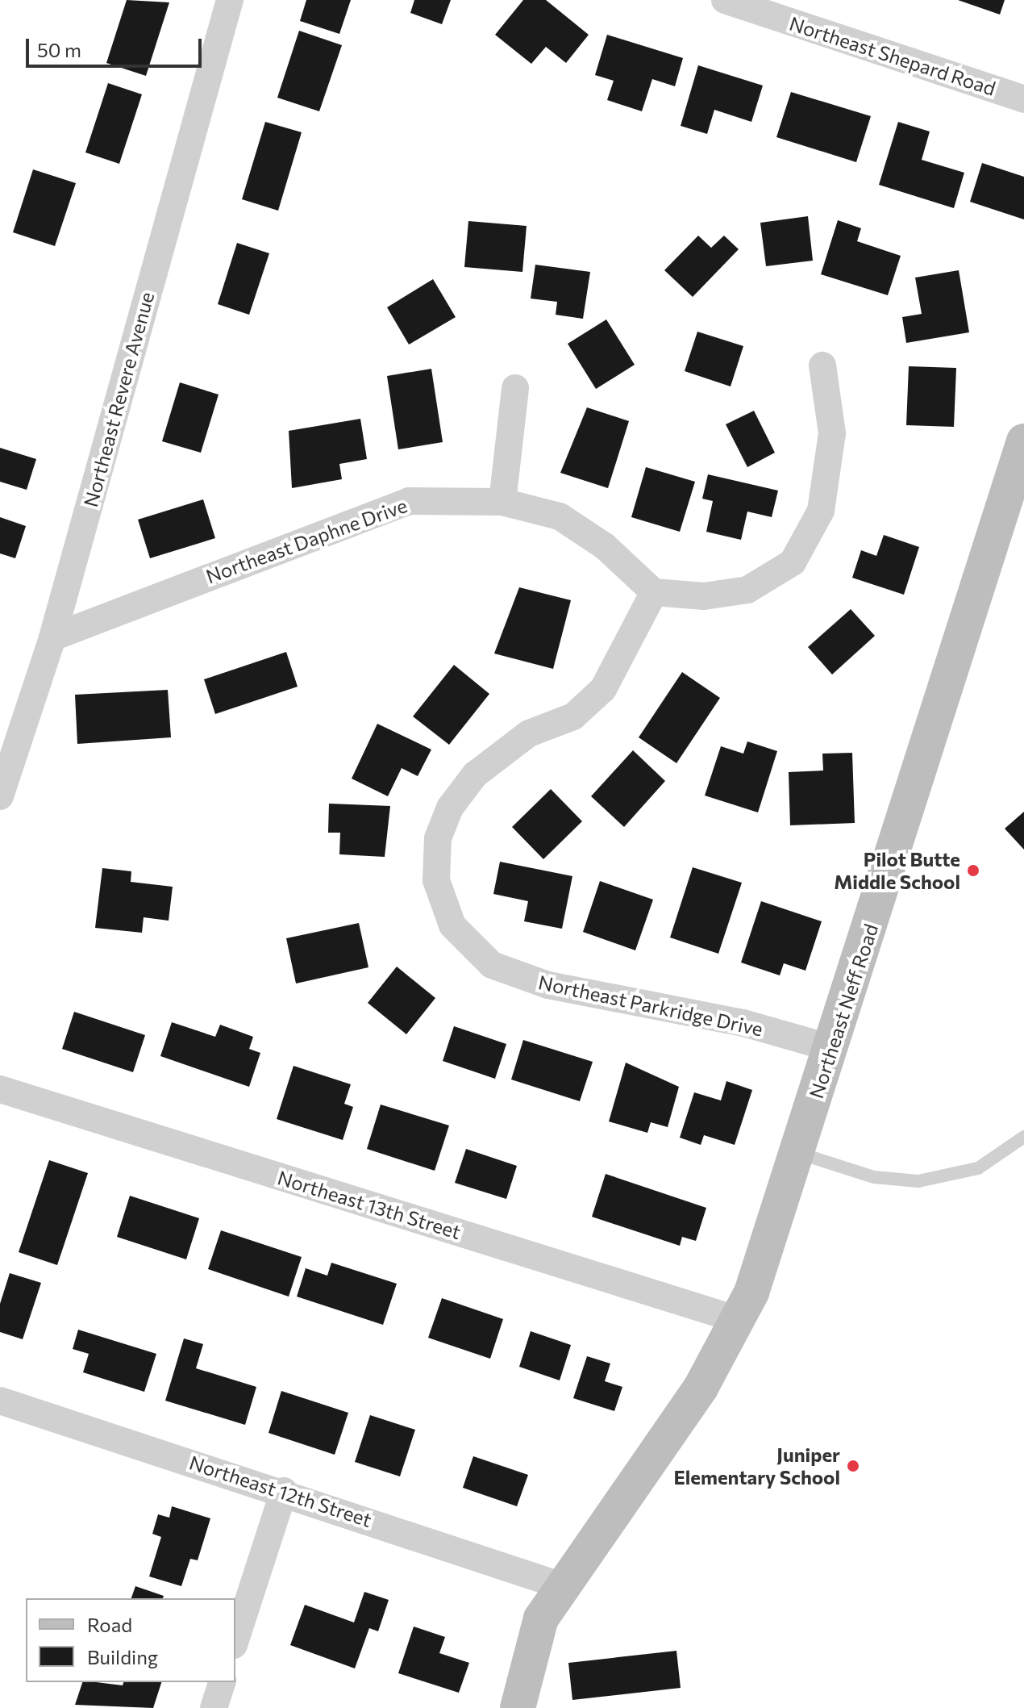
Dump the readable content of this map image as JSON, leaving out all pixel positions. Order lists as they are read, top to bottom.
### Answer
{
  "streets": {
    "main road": ["Northeast Neff Road"],
    "street": [
      "Northeast Shepard Road",
      "Northeast Revere Avenue",
      "Northeast Daphne Drive",
      "Northeast Parkridge Drive",
      "Northeast 13th Street",
      "Northeast 12th Street"
    ]
  },
  "crossings": [
    ["Northeast Revere Avenue", "Northeast Daphne Drive"],
    ["Northeast Daphne Drive", "Northeast Parkridge Drive"],
    ["Northeast Parkridge Drive", "Northeast Neff Road"],
    ["Northeast Neff Road", "Northeast 13th Street"],
    ["Northeast Neff Road", "Northeast 12th Street"]
  ],
  "places": ["Pilot Butte Middle School", "Juniper Elementary School"],
  "legend": ["Road", "Building"],
  "scale_bar": "50 m"
}
